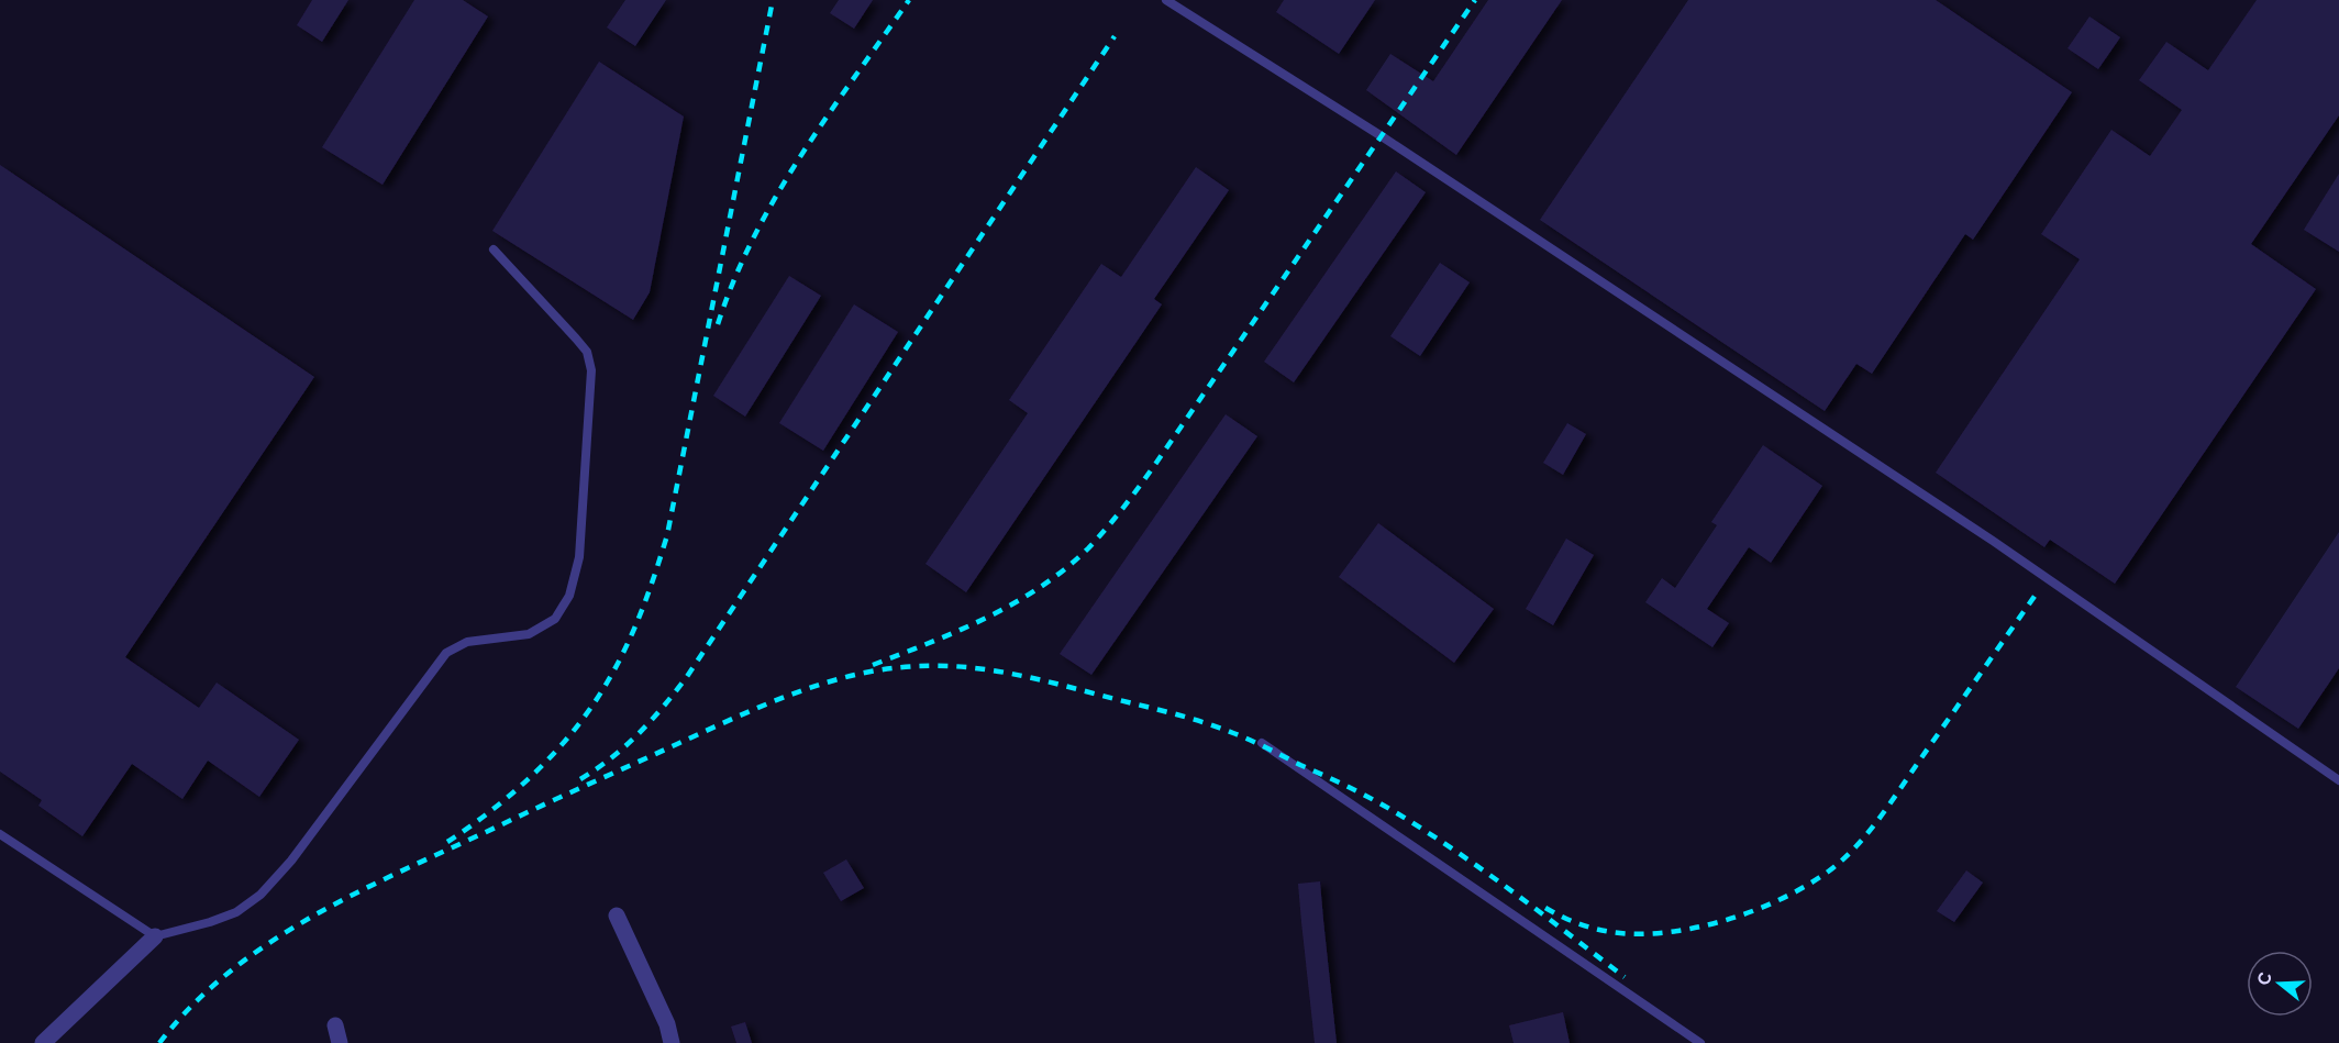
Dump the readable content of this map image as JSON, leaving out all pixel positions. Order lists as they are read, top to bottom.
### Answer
{
  "north": "left"
}
